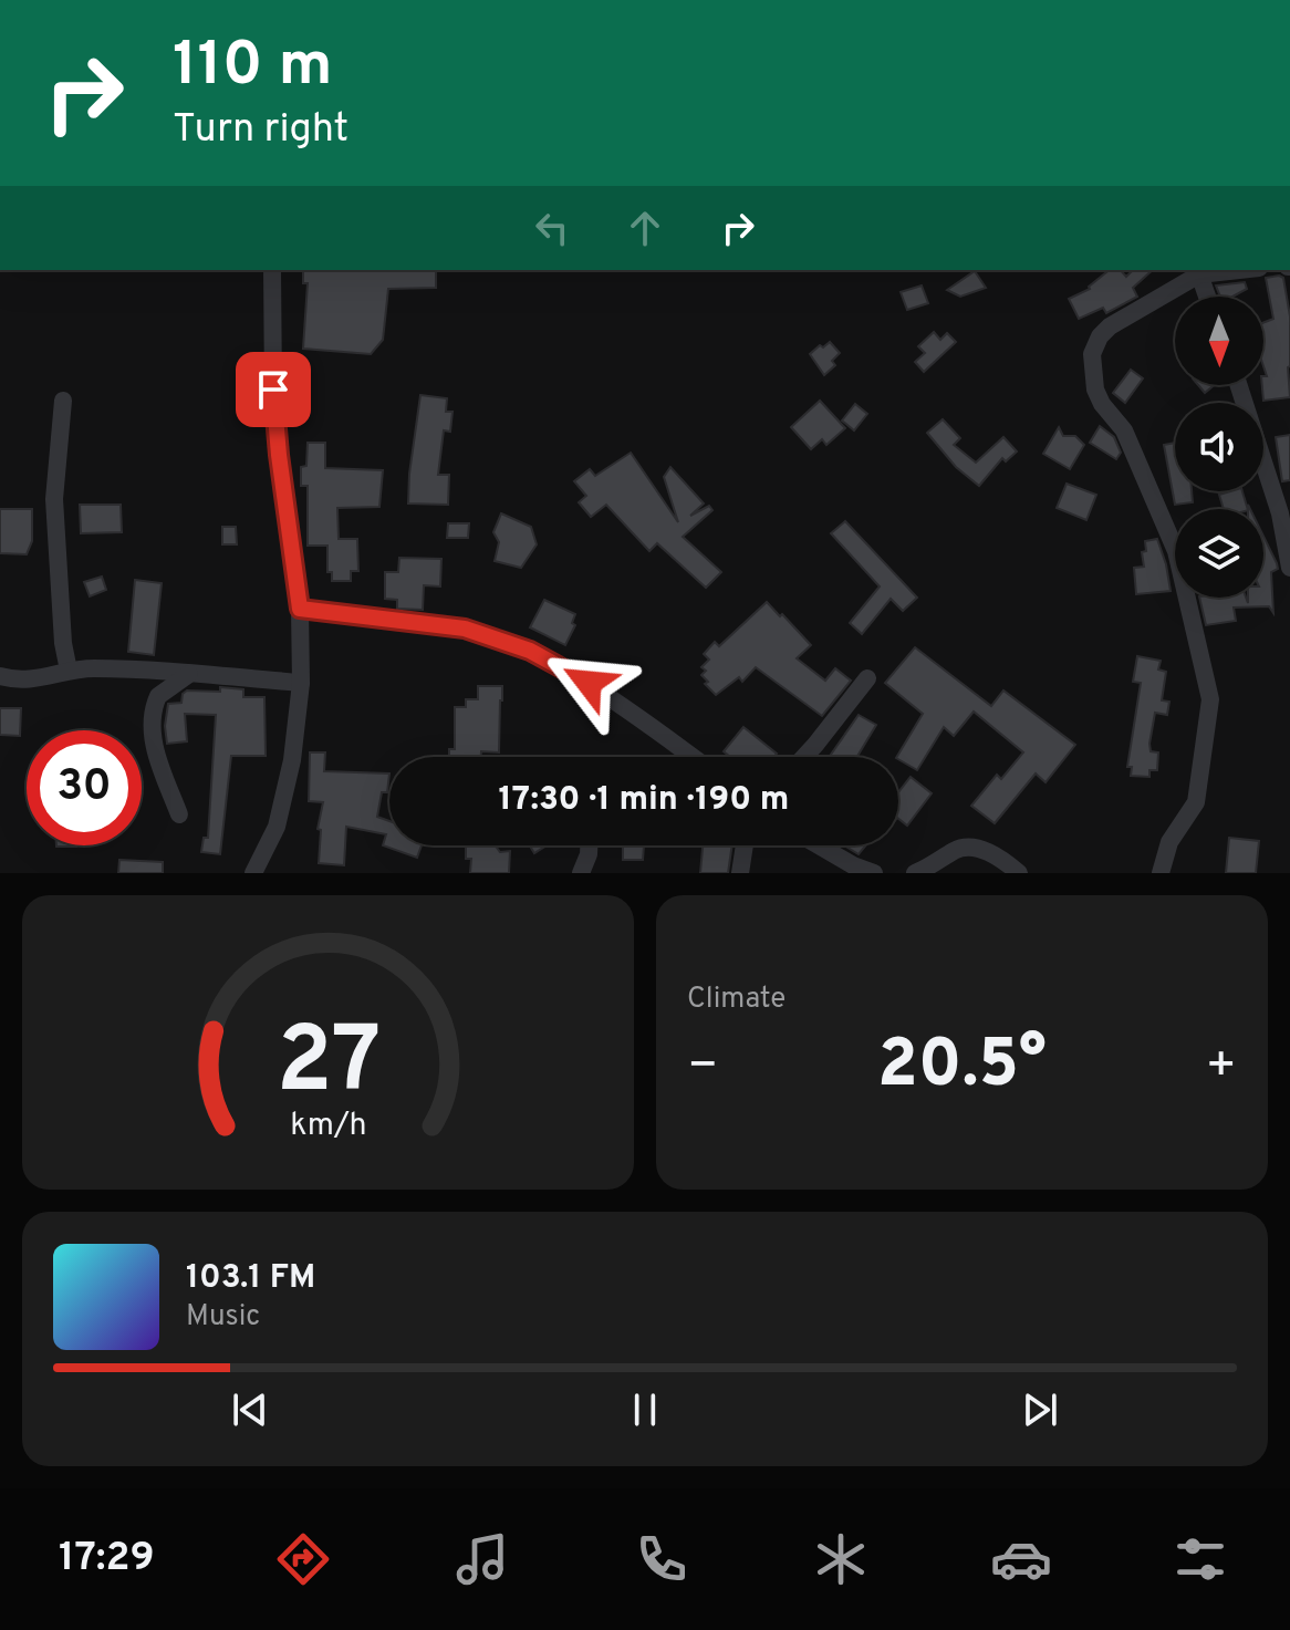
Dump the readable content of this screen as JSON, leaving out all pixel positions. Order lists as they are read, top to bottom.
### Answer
{
  "north": "bottom",
  "page": {
    "turn": ["110 m", "Turn right"],
    "limit": "30",
    "trip": "17:30 · 1 min · 190 m",
    "tile": "Climate",
    "heat": ["−", "20.5°", "+"],
    "song": ["103.1 FM", "Music"],
    "tabs": "17:29",
    "gauge": ["27", "km/h"]
  }
}
